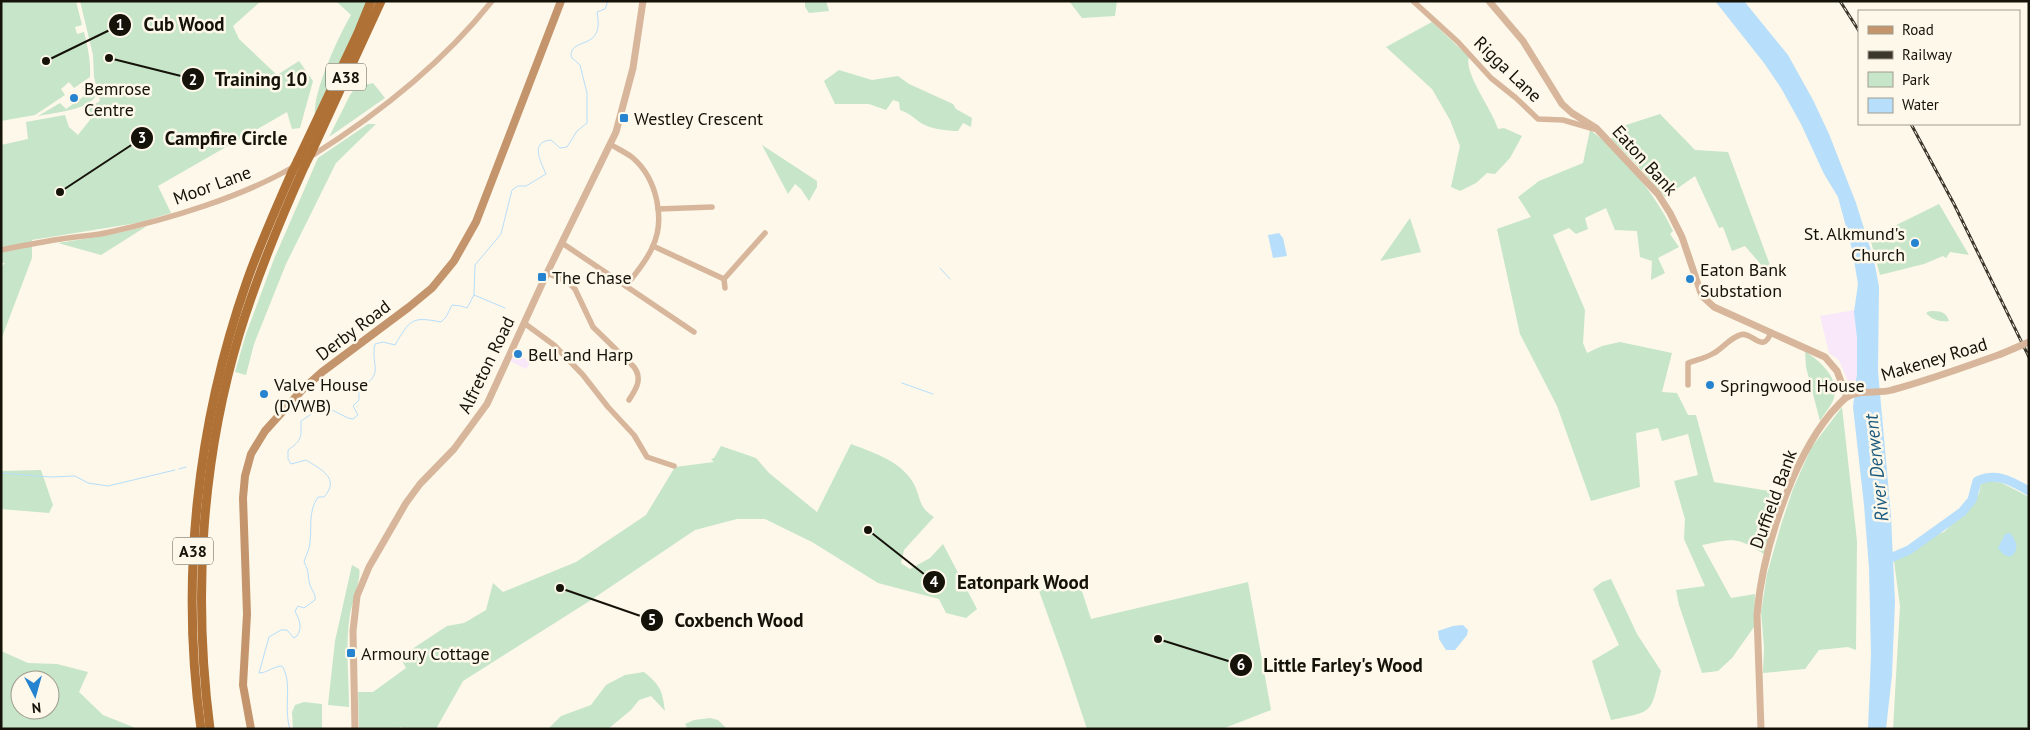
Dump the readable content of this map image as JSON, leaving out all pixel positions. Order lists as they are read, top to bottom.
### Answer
{
  "streets": {
    "highway": ["A38"],
    "main road": ["Derby Road"],
    "street": [
      "Rigga Lane",
      "Eaton Bank",
      "Moor Lane",
      "Makeney Road",
      "Alfreton Road",
      "Duffield Bank"
    ]
  },
  "crossings": [
    ["Rigga Lane", "Eaton Bank"],
    ["Makeney Road", "Duffield Bank"]
  ],
  "water": ["River Derwent"],
  "places": {
    "other": [
      "Training 10",
      "Cub Wood",
      "Bemrose Centre",
      "Campfire Circle",
      "St. Alkmund's Church",
      "Eaton Bank Substation",
      "Bell and Harp",
      "Springwood House",
      "Valve House (DVWB)",
      "Eatonpark Wood",
      "Coxbench Wood",
      "Little Farley's Wood"
    ],
    "transit": ["Westley Crescent", "The Chase", "Armoury Cottage"]
  },
  "legend": [
    "Road",
    "Railway",
    "Park",
    "Water"
  ],
  "north": "bottom"
}
